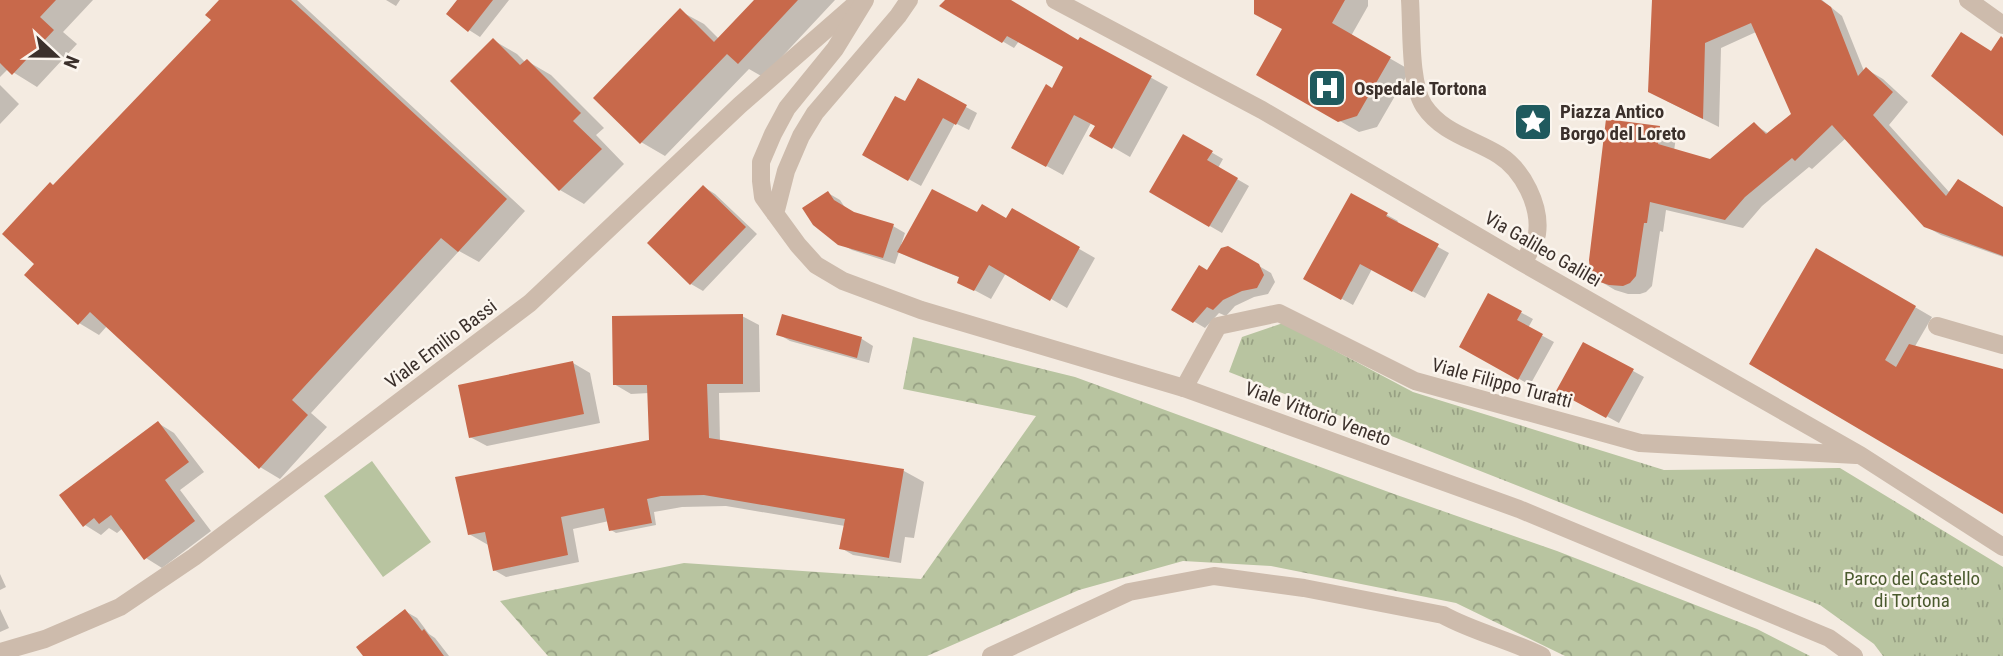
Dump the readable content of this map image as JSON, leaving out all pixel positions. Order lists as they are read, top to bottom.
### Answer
{
  "streets": {
    "street": [
      "Via Galileo Galilei",
      "Viale Emilio Bassi",
      "Viale Filippo Turatti",
      "Viale Vittorio Veneto"
    ]
  },
  "crossings": [
    ["Via Galileo Galilei", "Viale Filippo Turatti"],
    ["Viale Emilio Bassi", "Viale Vittorio Veneto"],
    ["Viale Filippo Turatti", "Viale Vittorio Veneto"]
  ],
  "parks": ["Parco del Castello di Tortona"],
  "places": {
    "hospital": ["Ospedale Tortona"],
    "place": ["Piazza Antico Borgo del Loreto"]
  },
  "north": "right"
}
